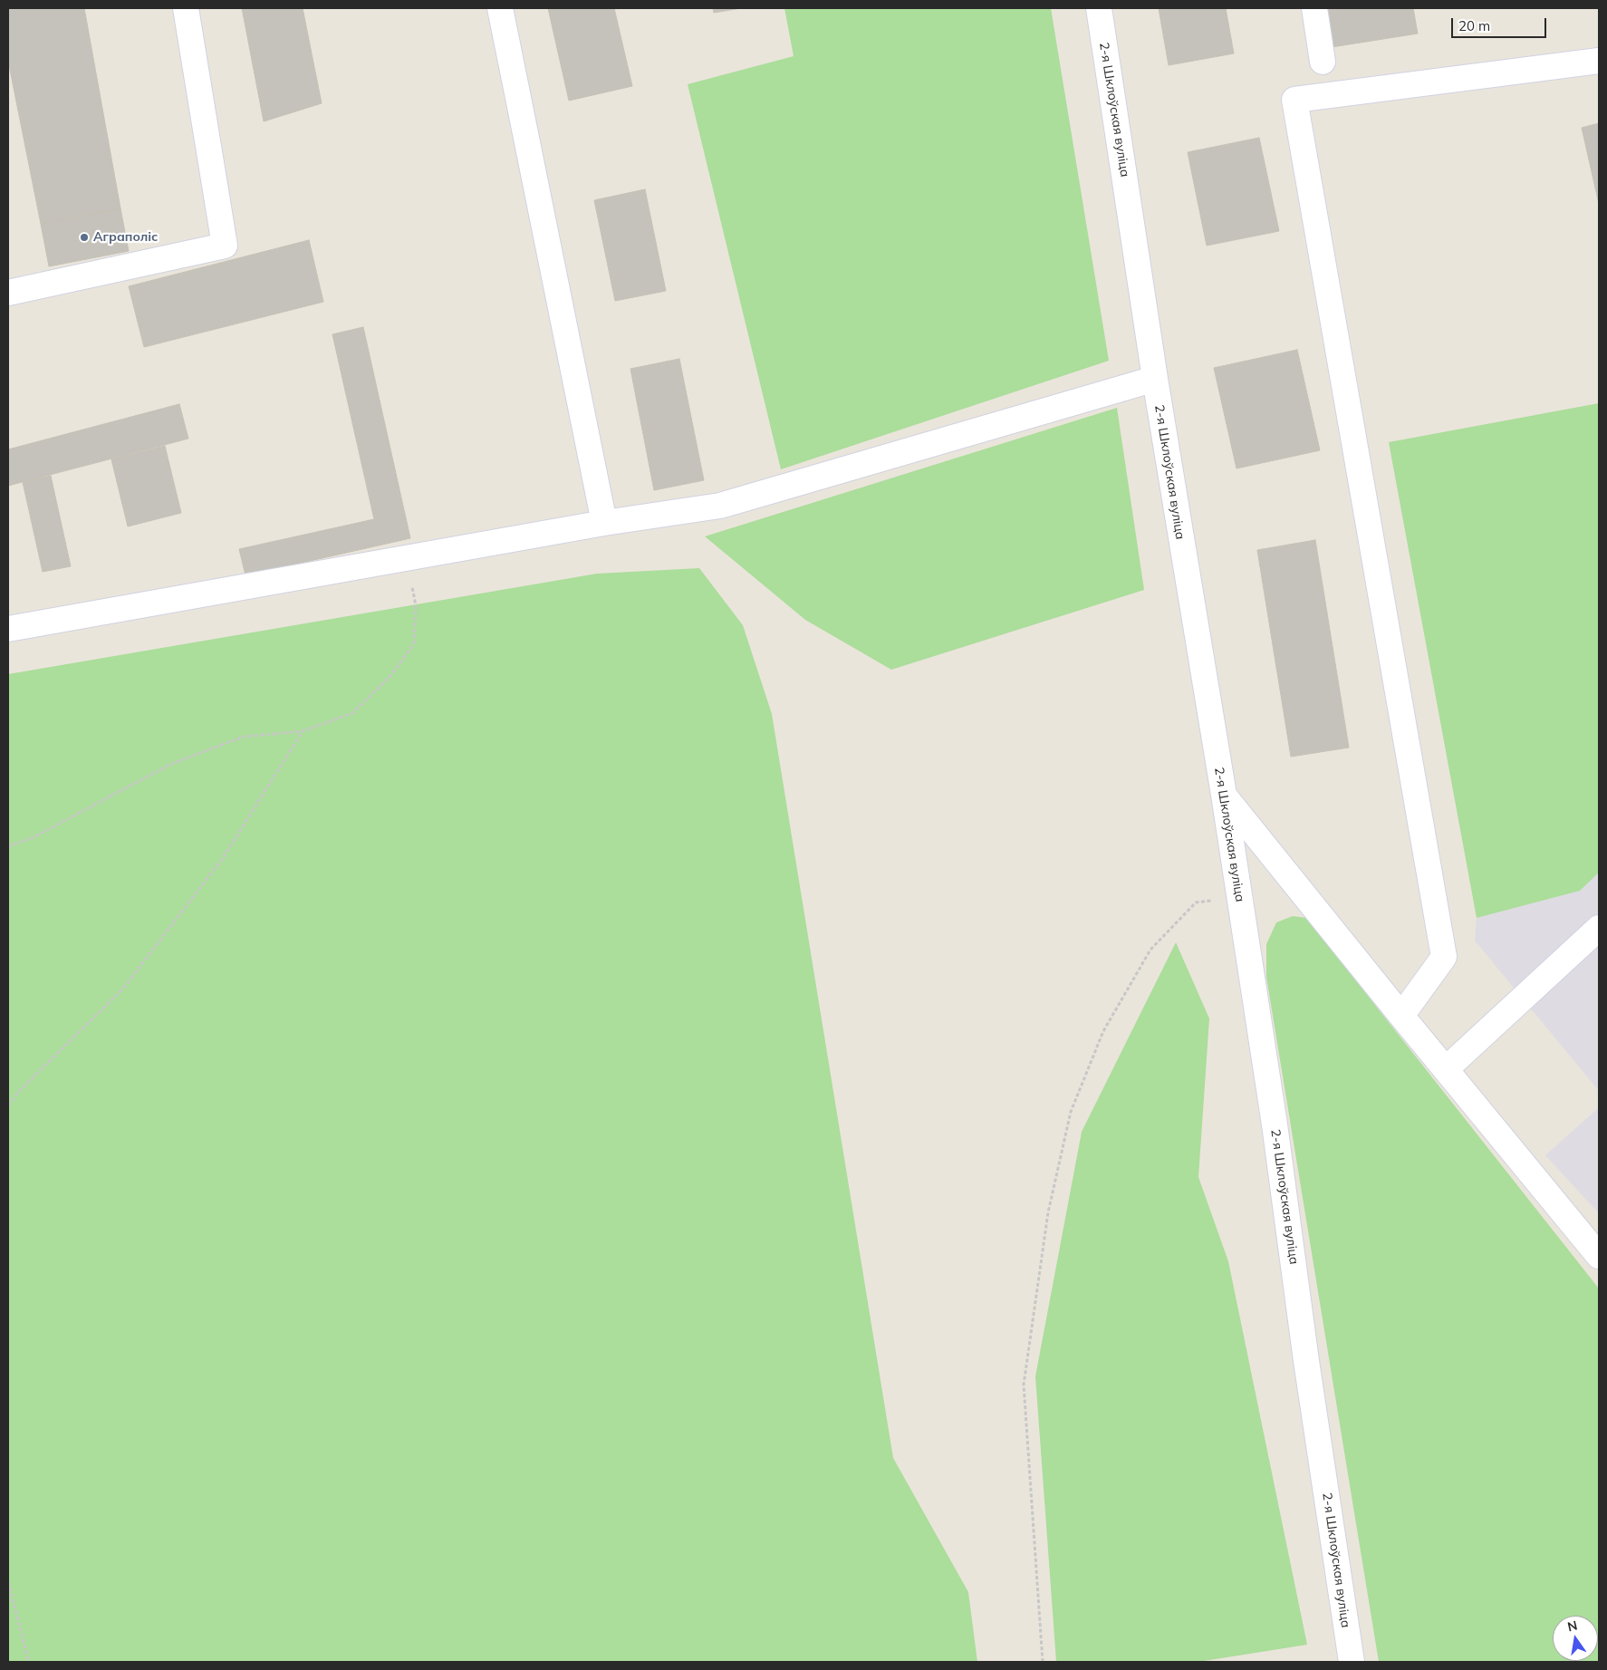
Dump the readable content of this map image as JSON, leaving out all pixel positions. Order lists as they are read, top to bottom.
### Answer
{
  "streets": {
    "street": ["2-я Шклоўская вуліца"]
  },
  "places": ["Аграполіс"],
  "scale_bar": "20 m",
  "north": "top"
}
